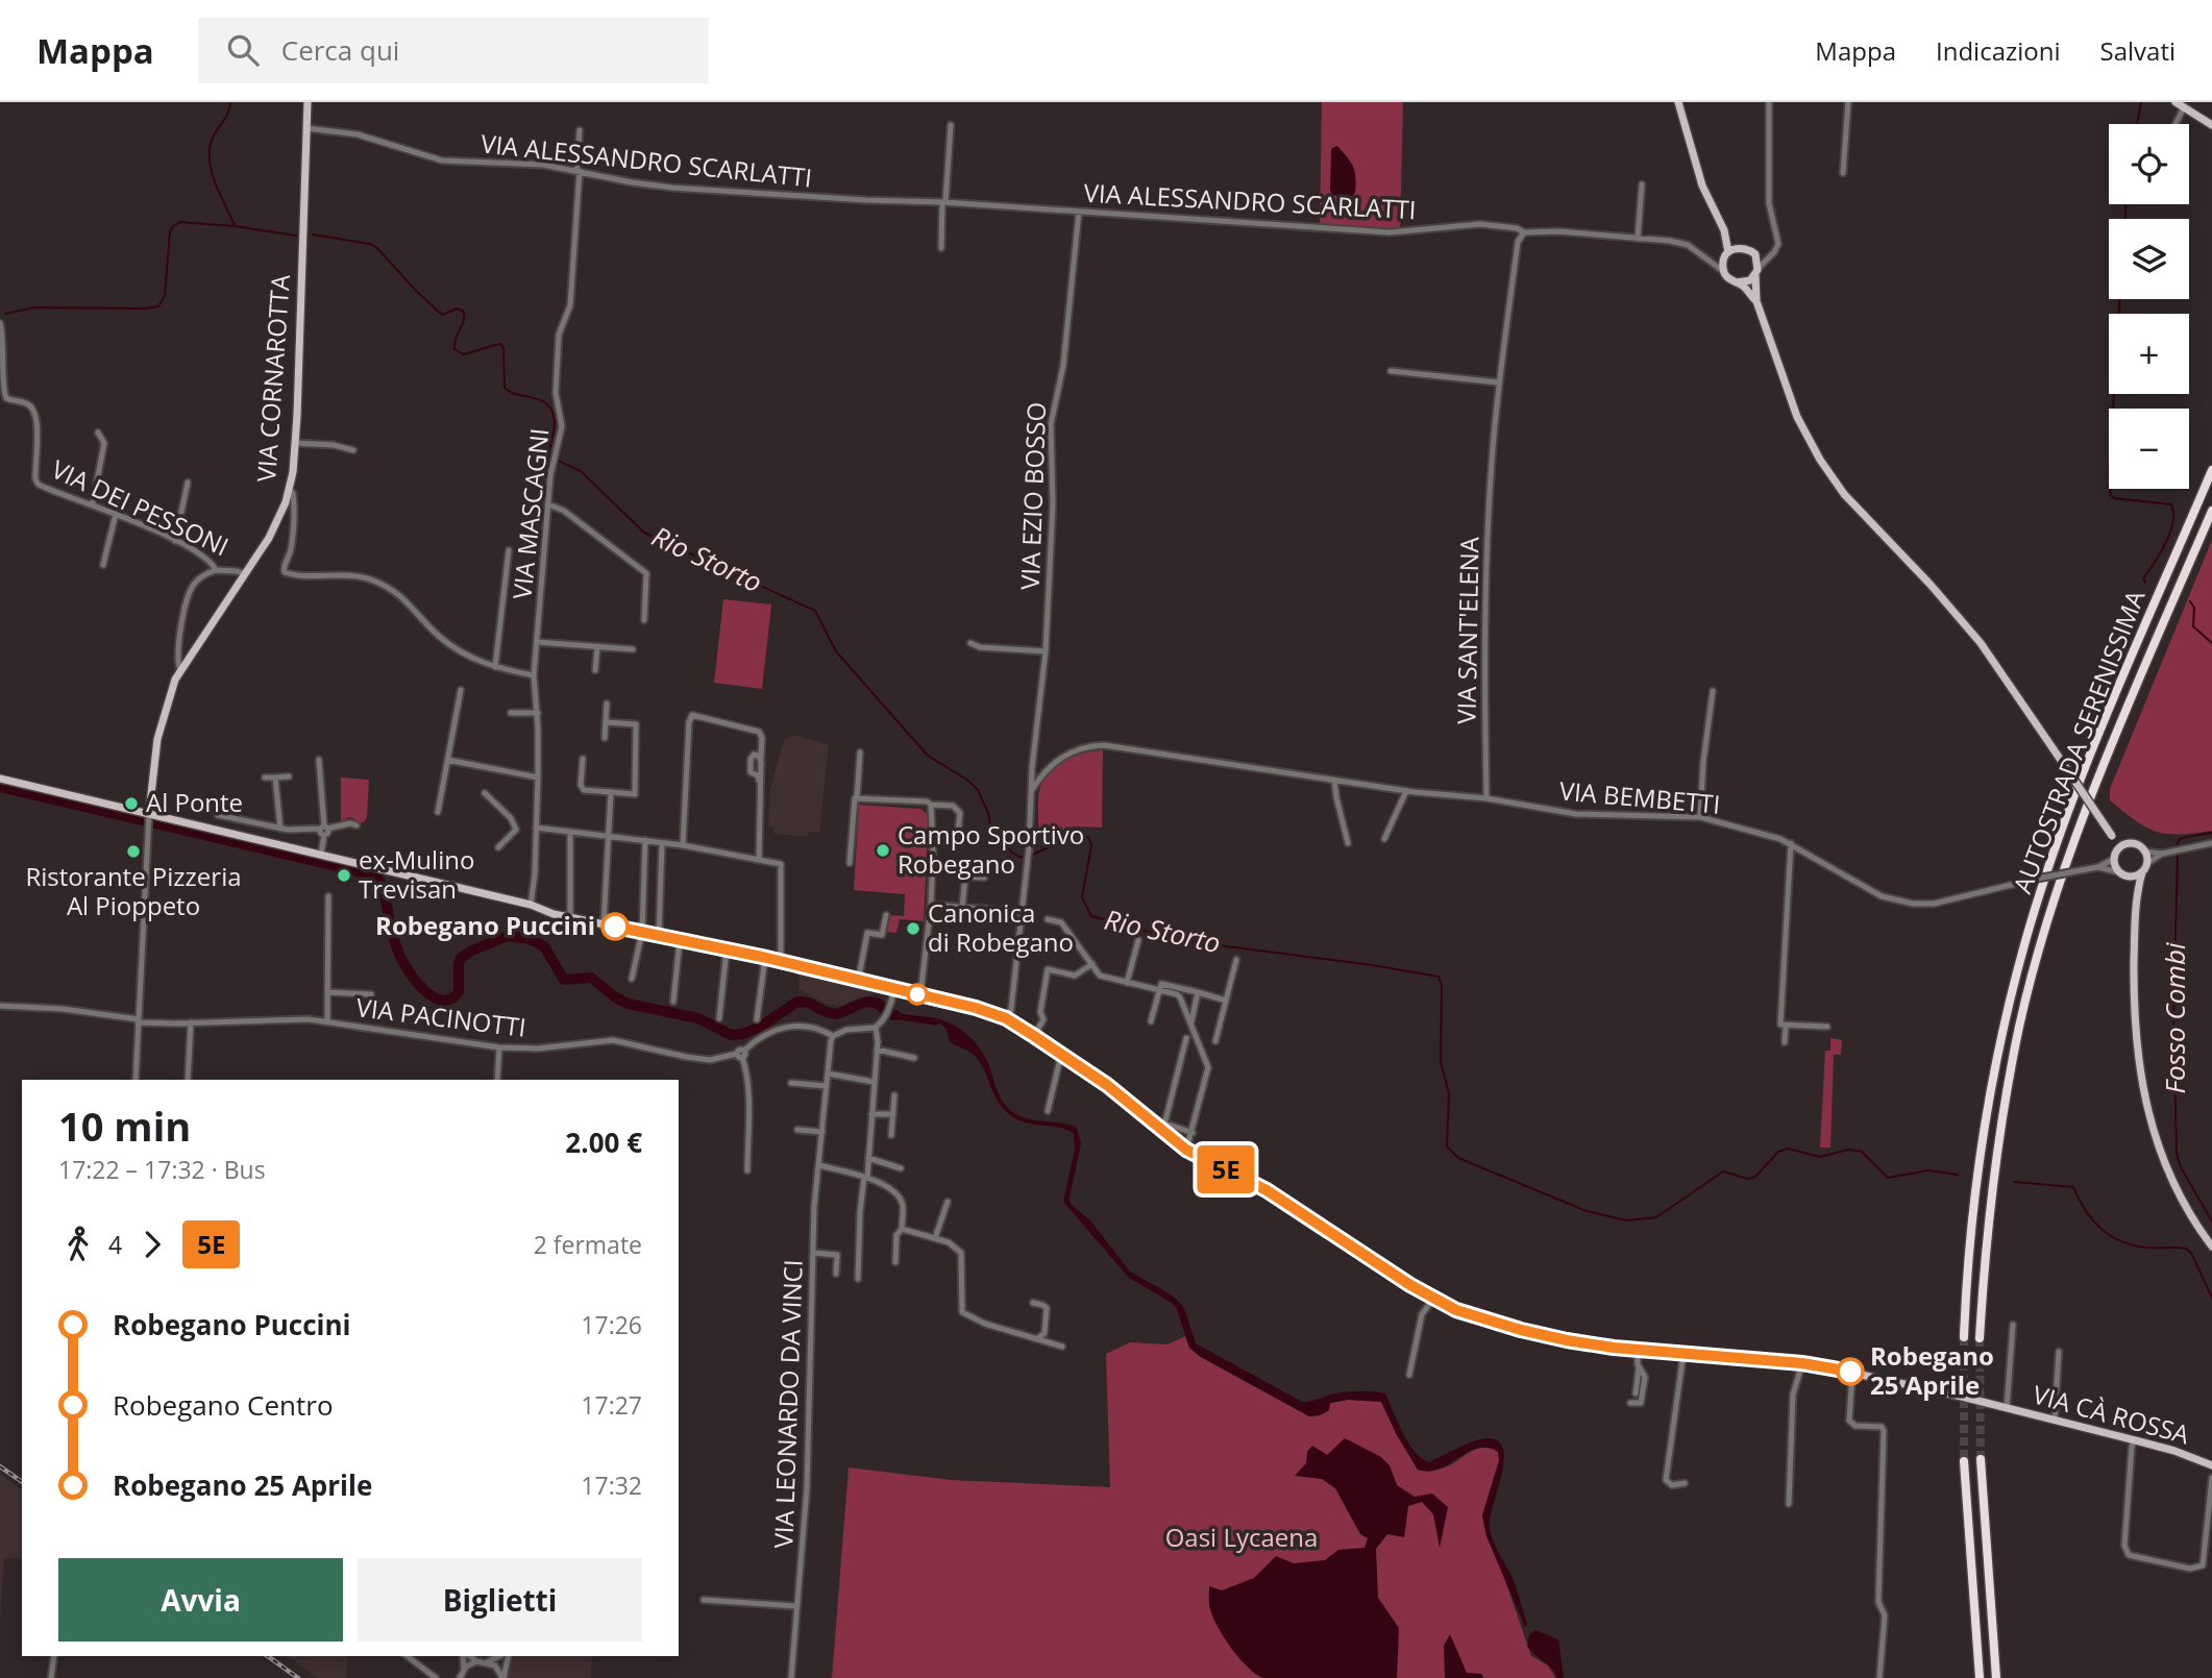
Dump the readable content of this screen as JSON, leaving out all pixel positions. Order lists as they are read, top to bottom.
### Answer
{
  "streets": {
    "highway": ["AUTOSTRADA SERENISSIMA"],
    "main road": ["VIA CORNAROTTA", "VIA CÀ ROSSA"],
    "street": [
      "VIA ALESSANDRO SCARLATTI",
      "VIA EZIO BOSSO",
      "VIA DEI PESSONI",
      "VIA MASCAGNI",
      "VIA SANT'ELENA",
      "VIA BEMBETTI",
      "VIA PACINOTTI",
      "VIA LEONARDO DA VINCI"
    ]
  },
  "crossings": [
    ["VIA ALESSANDRO SCARLATTI", "VIA CORNAROTTA"],
    ["VIA ALESSANDRO SCARLATTI", "VIA EZIO BOSSO"],
    ["VIA ALESSANDRO SCARLATTI", "VIA MASCAGNI"],
    ["VIA ALESSANDRO SCARLATTI", "VIA SANT'ELENA"],
    ["VIA CORNAROTTA", "VIA DEI PESSONI"],
    ["VIA CORNAROTTA", "VIA CÀ ROSSA"],
    ["VIA MASCAGNI", "VIA CÀ ROSSA"],
    ["VIA SANT'ELENA", "VIA BEMBETTI"],
    ["VIA PACINOTTI", "VIA LEONARDO DA VINCI"]
  ],
  "water": ["Rio Storto", "Fosso Combi"],
  "parks": ["Oasi Lycaena"],
  "places": [
    "Al Ponte",
    "Campo Sportivo Robegano",
    "Ristorante Pizzeria Al Pioppeto",
    "ex-Mulino Trevisan",
    "Robegano Puccini",
    "Canonica di Robegano",
    "Robegano 25 Aprile"
  ],
  "lines": ["bus line 5E"],
  "page": {
    "header": "Mappa",
    "search": "Cerca qui",
    "nav": ["Mappa", "Indicazioni", "Salvati"],
    "on_map": "5E",
    "map_buttons": ["+", "−"],
    "heading": ["10 min", "17:22 – 17:32 · Bus", "2.00 €"],
    "legs": ["4", "5E", "2 fermate"],
    "list": [
      {
        "name": "Robegano Puccini",
        "value": "17:26"
      },
      {
        "name": "Robegano Centro",
        "value": "17:27"
      },
      {
        "name": "Robegano 25 Aprile",
        "value": "17:32"
      }
    ],
    "buttons": ["Avvia", "Biglietti"]
  }
}
